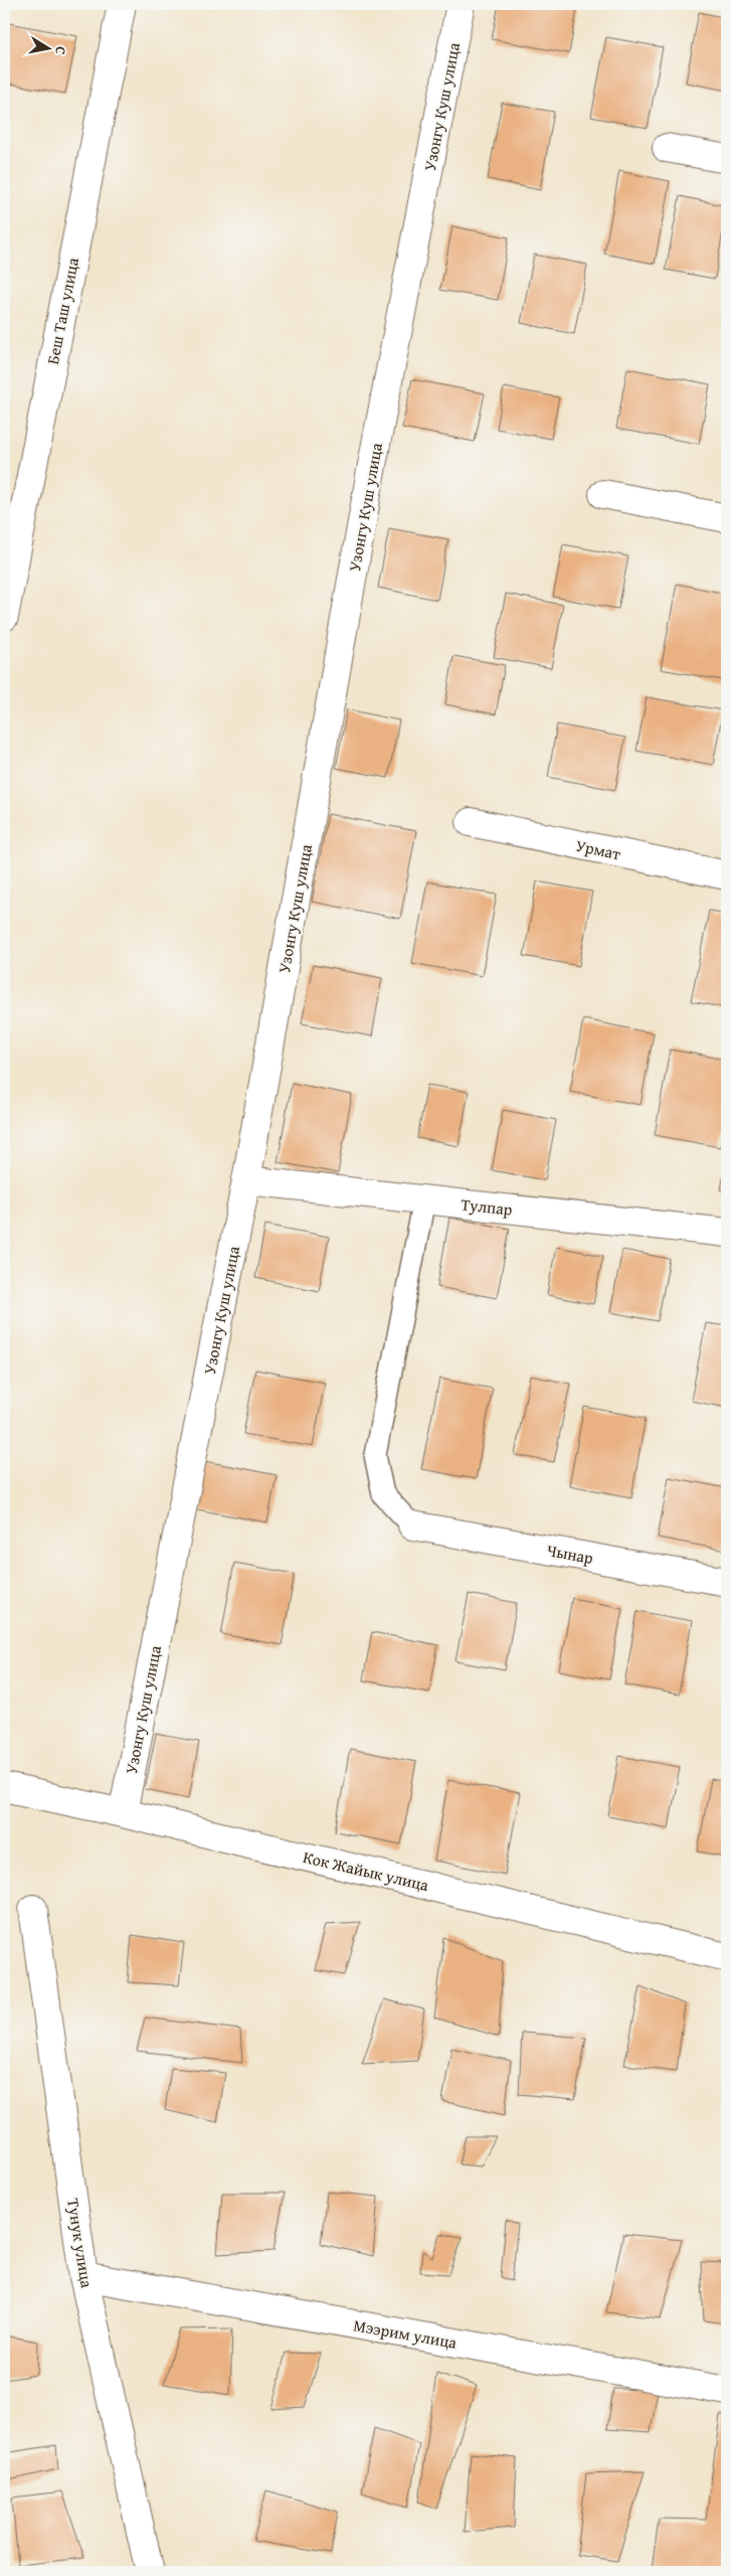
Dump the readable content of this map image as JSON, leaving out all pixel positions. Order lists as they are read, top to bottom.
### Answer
{
  "streets": {
    "street": [
      "Узонгу Куш улица",
      "Беш Таш улица",
      "Урмат",
      "Тулпар",
      "Чынар",
      "Кок Жайык улица",
      "Тунук улица",
      "Мээрим улица"
    ]
  },
  "crossings": [
    ["Узонгу Куш улица", "Тулпар"],
    ["Узонгу Куш улица", "Кок Жайык улица"],
    ["Тунук улица", "Мээрим улица"]
  ],
  "north": "right"
}
